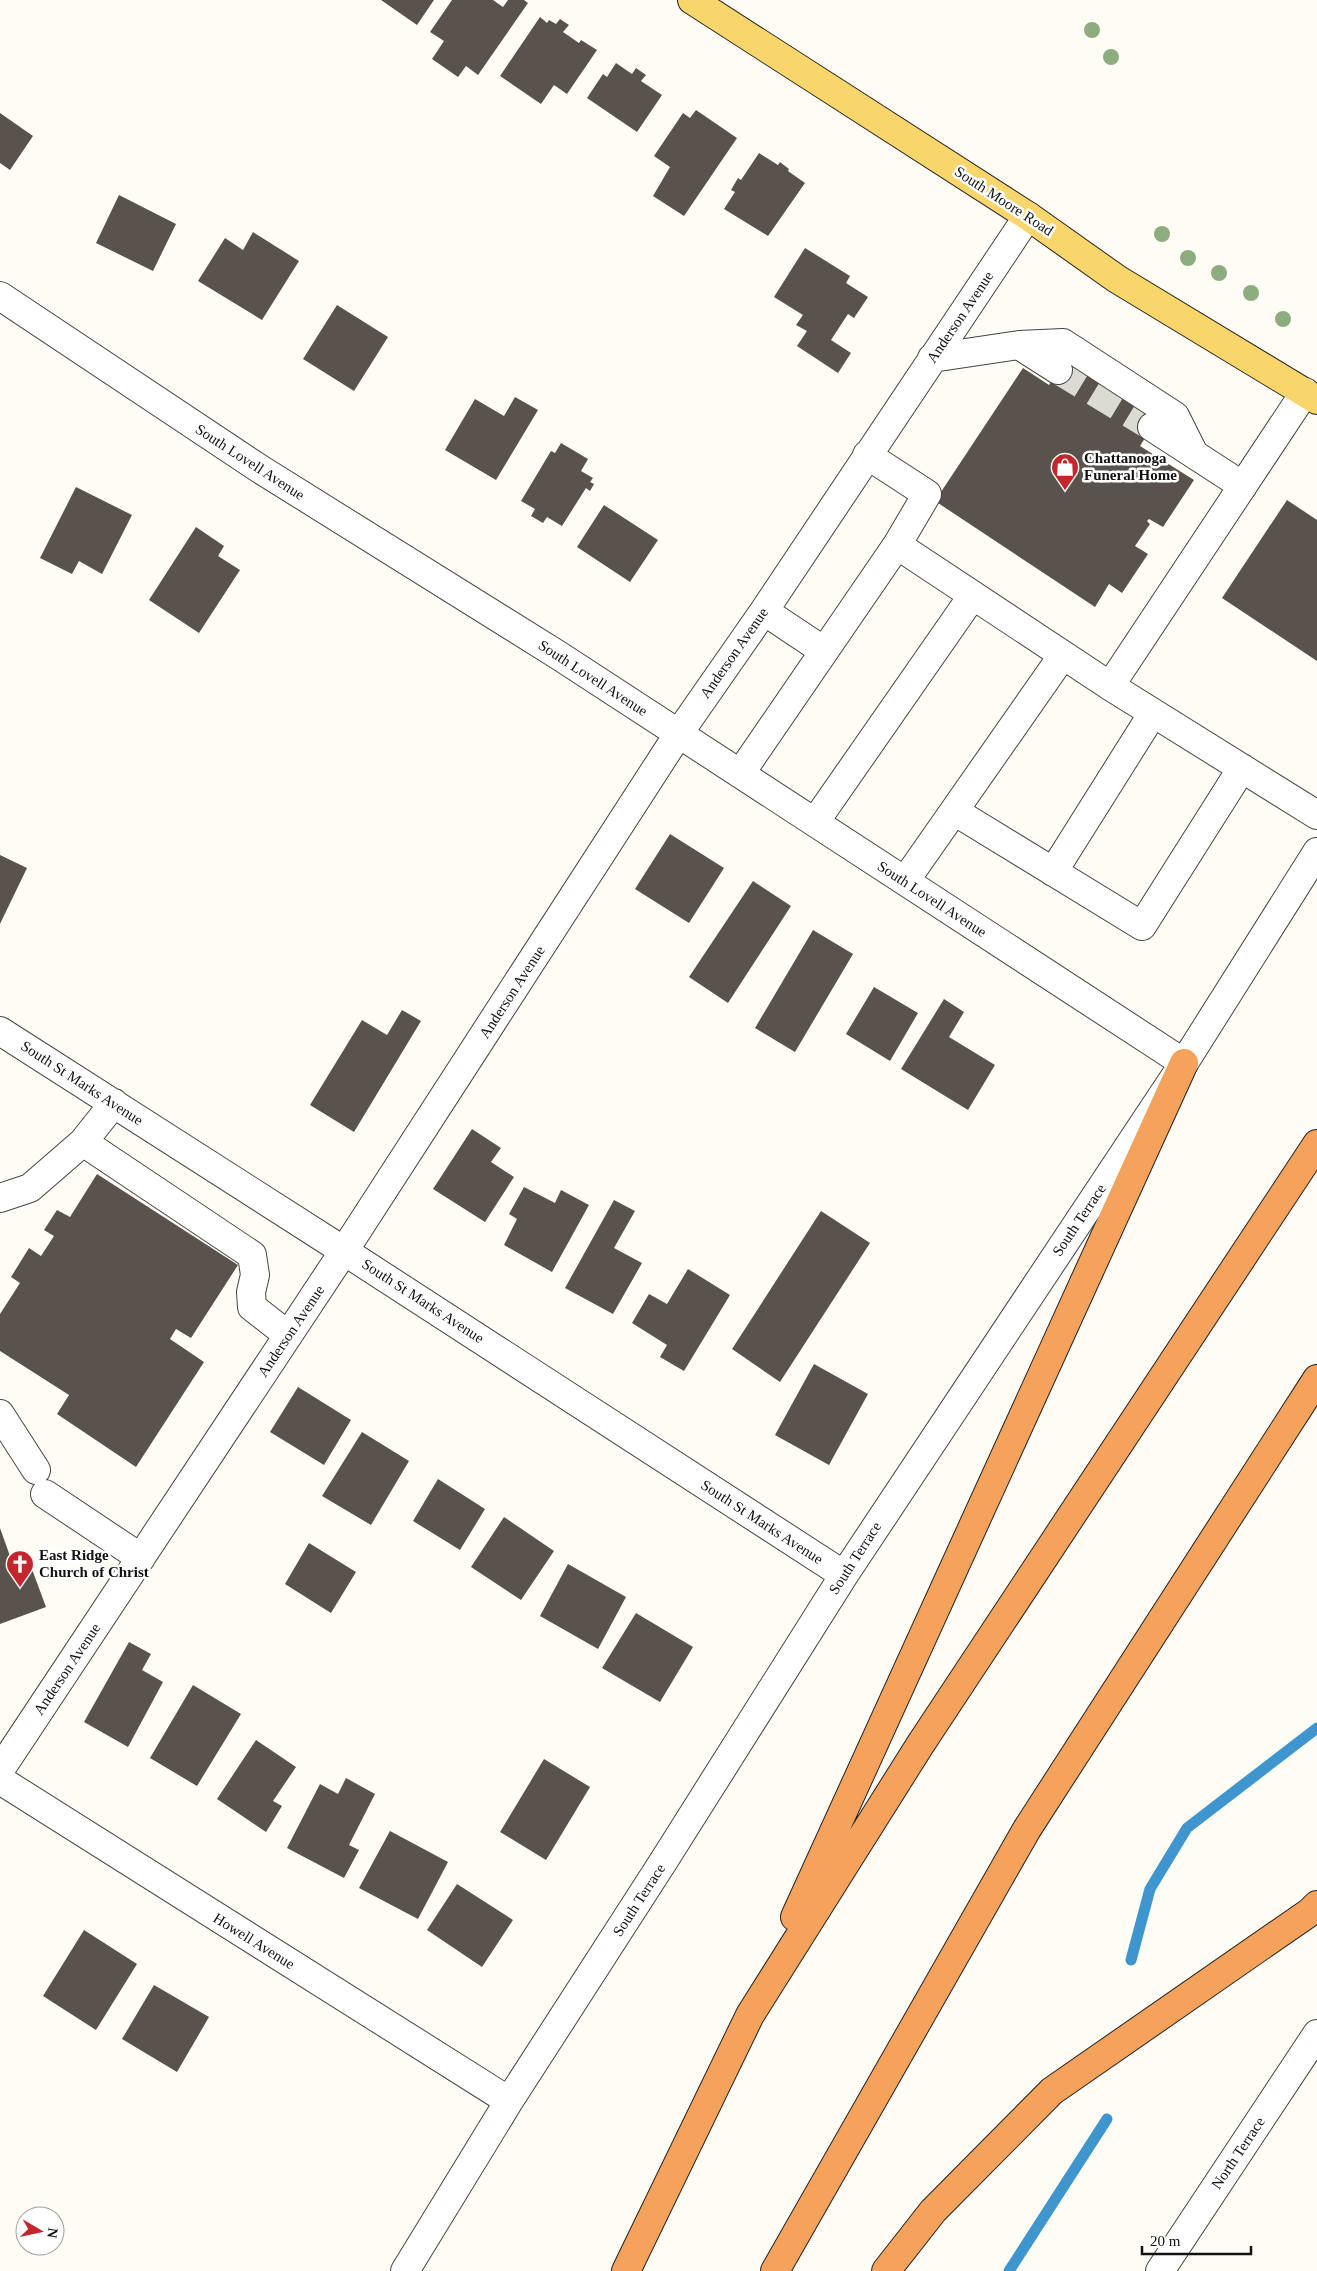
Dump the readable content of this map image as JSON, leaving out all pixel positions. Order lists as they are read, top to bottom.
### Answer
{
  "streets": {
    "main road": ["South Moore Road"],
    "street": [
      "Anderson Avenue",
      "South Lovell Avenue",
      "South St Marks Avenue",
      "South Terrace",
      "Howell Avenue",
      "North Terrace"
    ]
  },
  "crossings": [
    ["South Moore Road", "Anderson Avenue"],
    ["Anderson Avenue", "South Lovell Avenue"],
    ["Anderson Avenue", "South St Marks Avenue"],
    ["South Lovell Avenue", "South Terrace"],
    ["South St Marks Avenue", "South Terrace"],
    ["South Terrace", "Howell Avenue"]
  ],
  "places": {
    "shop": ["Chattanooga Funeral Home"],
    "church": ["East Ridge Church of Christ"]
  },
  "scale_bar": "20 m",
  "north": "right"
}
